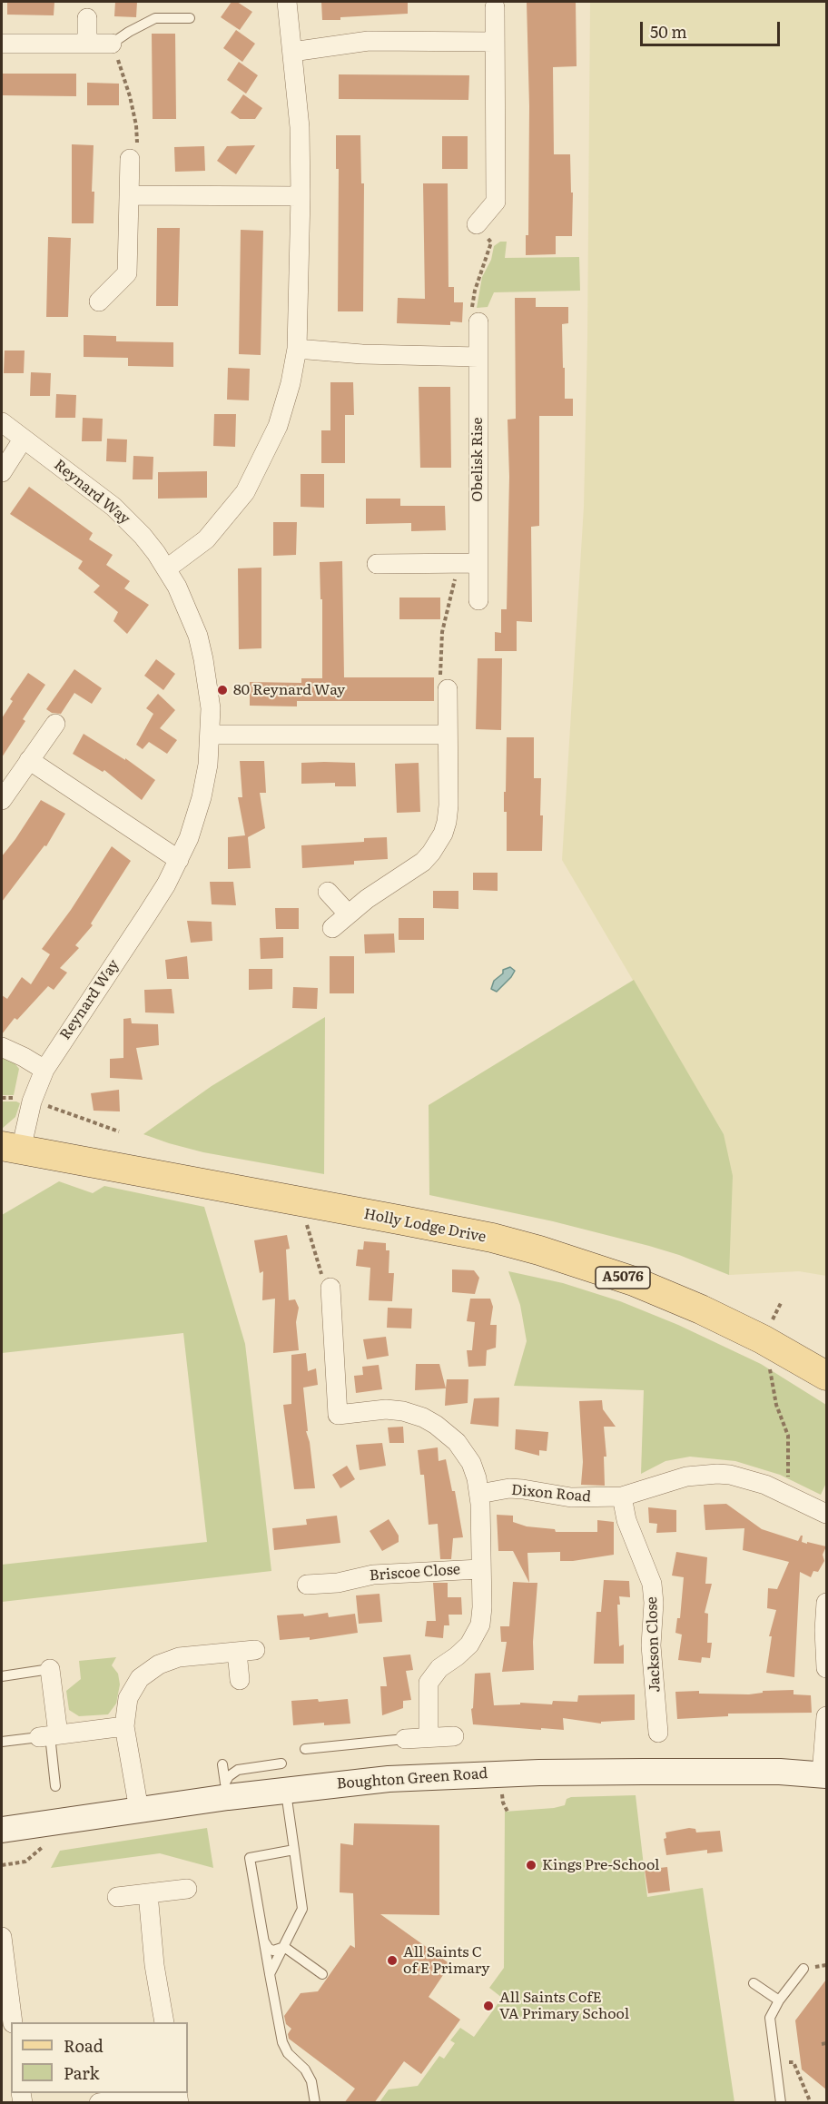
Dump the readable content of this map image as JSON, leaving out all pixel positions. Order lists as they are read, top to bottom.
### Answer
{
  "streets": {
    "main road": ["Holly Lodge Drive", "A5076"],
    "street": [
      "Obelisk Rise",
      "Reynard Way",
      "Dixon Road",
      "Briscoe Close",
      "Jackson Close",
      "Boughton Green Road"
    ]
  },
  "crossings": [
    ["Reynard Way", "Holly Lodge Drive"],
    ["Dixon Road", "Briscoe Close"],
    ["Dixon Road", "Jackson Close"]
  ],
  "places": [
    "80 Reynard Way",
    "Kings Pre-School",
    "All Saints C of E Primary",
    "All Saints CofE VA Primary School"
  ],
  "legend": ["Road", "Park"],
  "scale_bar": "50 m"
}
